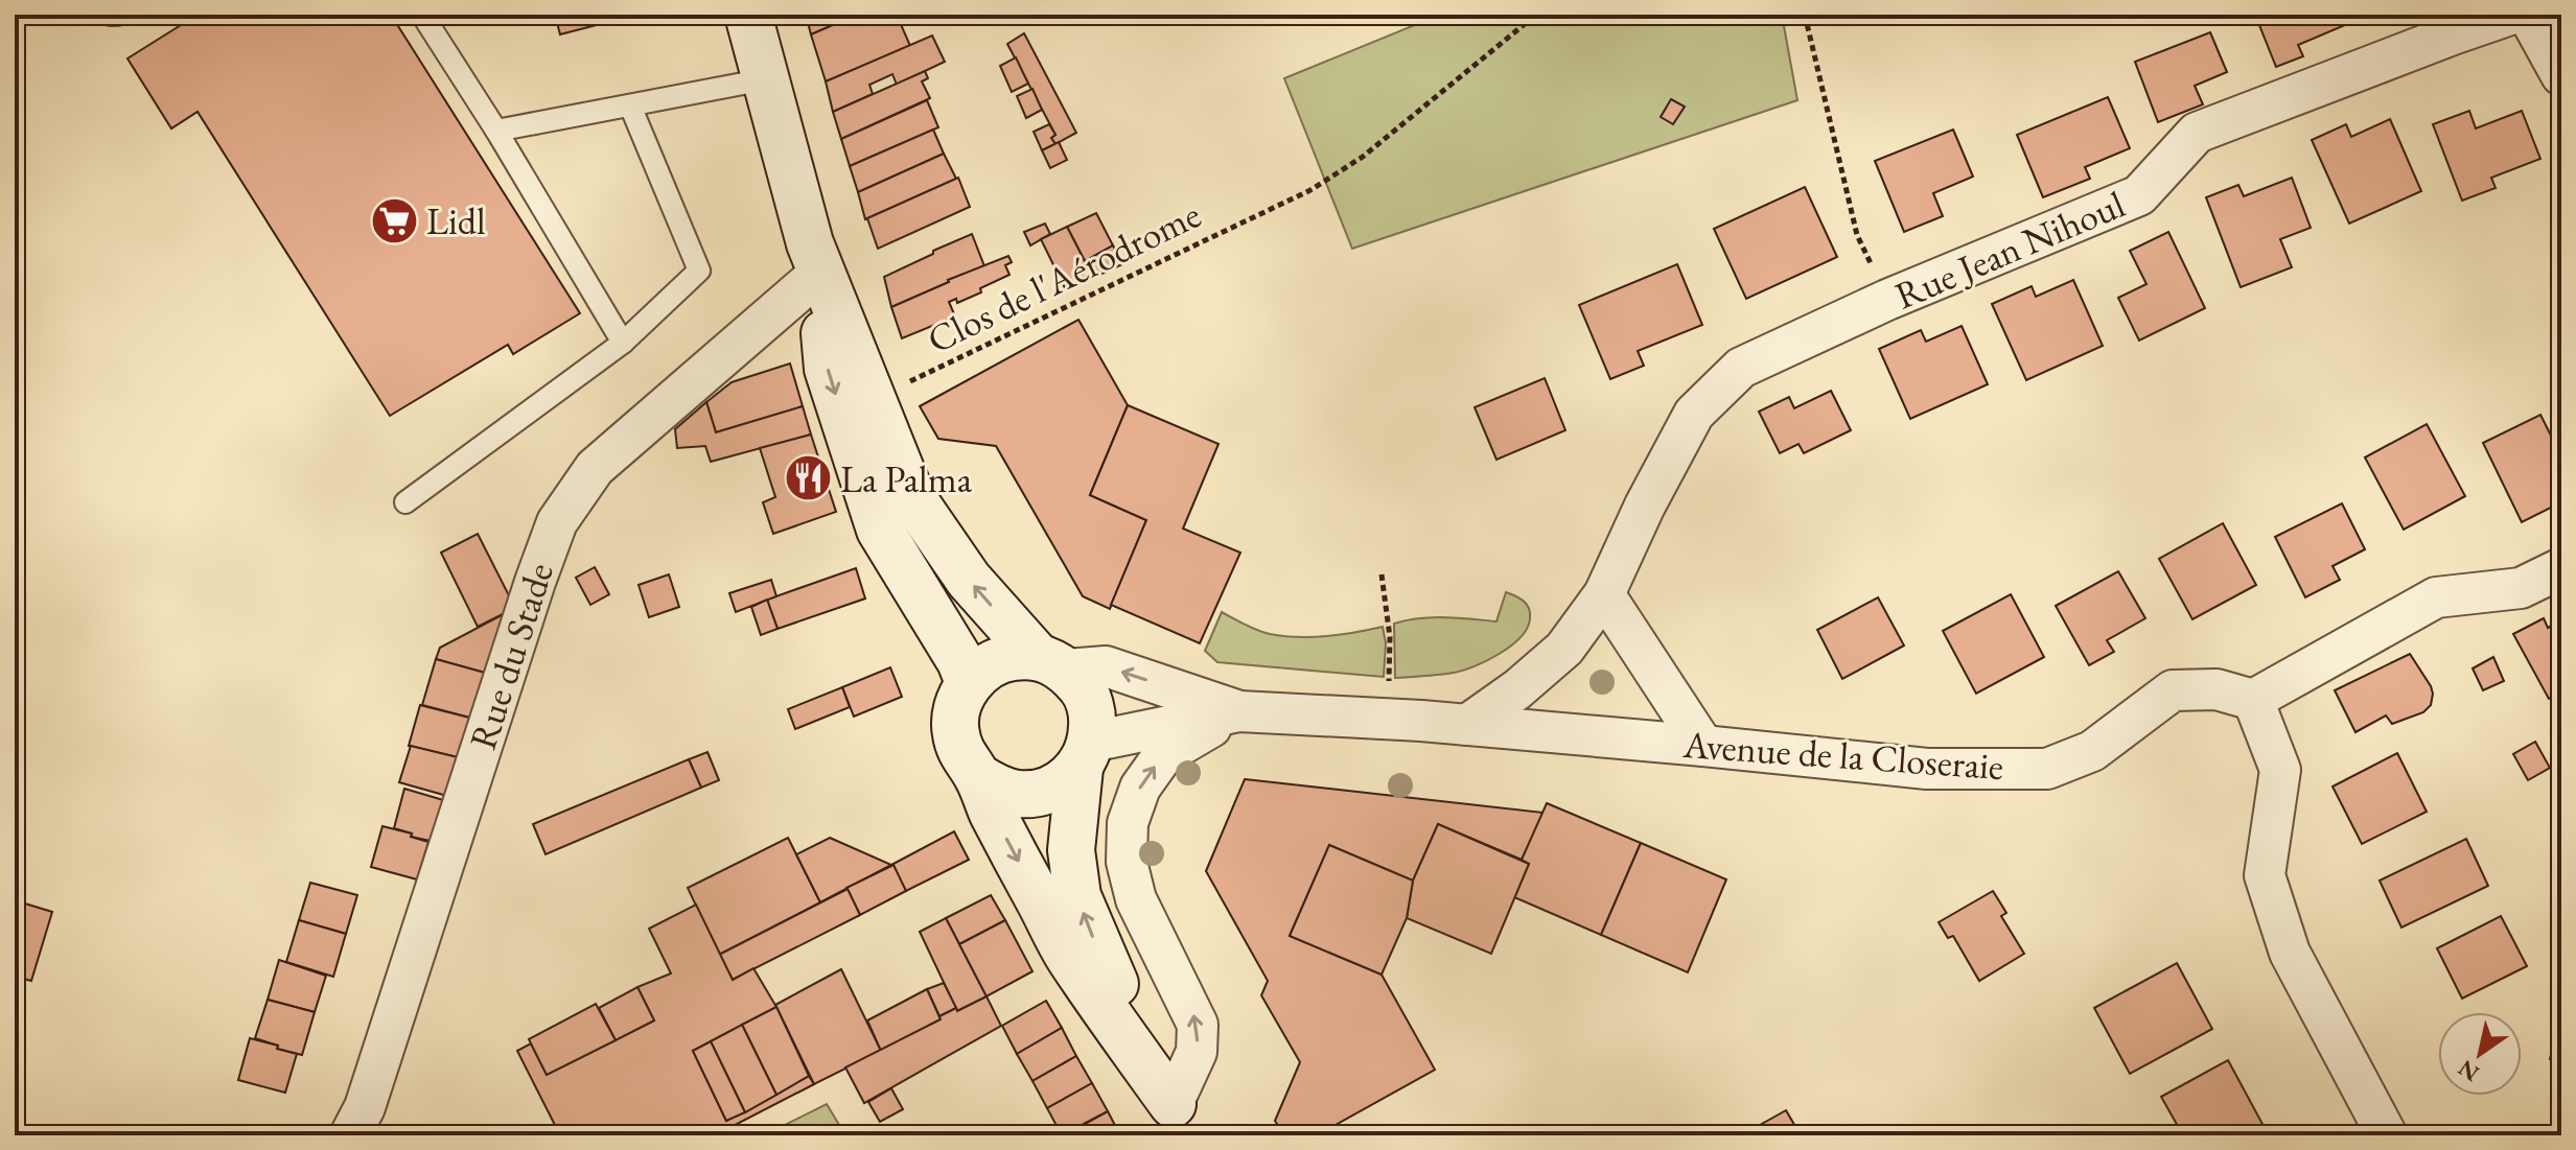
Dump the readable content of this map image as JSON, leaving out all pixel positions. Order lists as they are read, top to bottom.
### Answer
{
  "streets": {
    "street": ["Rue Jean Nihoul", "Rue du Stade", "Avenue de la Closeraie"],
    "path": ["Clos de l'Aérodrome"]
  },
  "crossings": [
    ["Rue Jean Nihoul", "Avenue de la Closeraie"]
  ],
  "places": {
    "supermarket": ["Lidl"],
    "restaurant": ["La Palma"]
  },
  "north": "bottom left"
}
